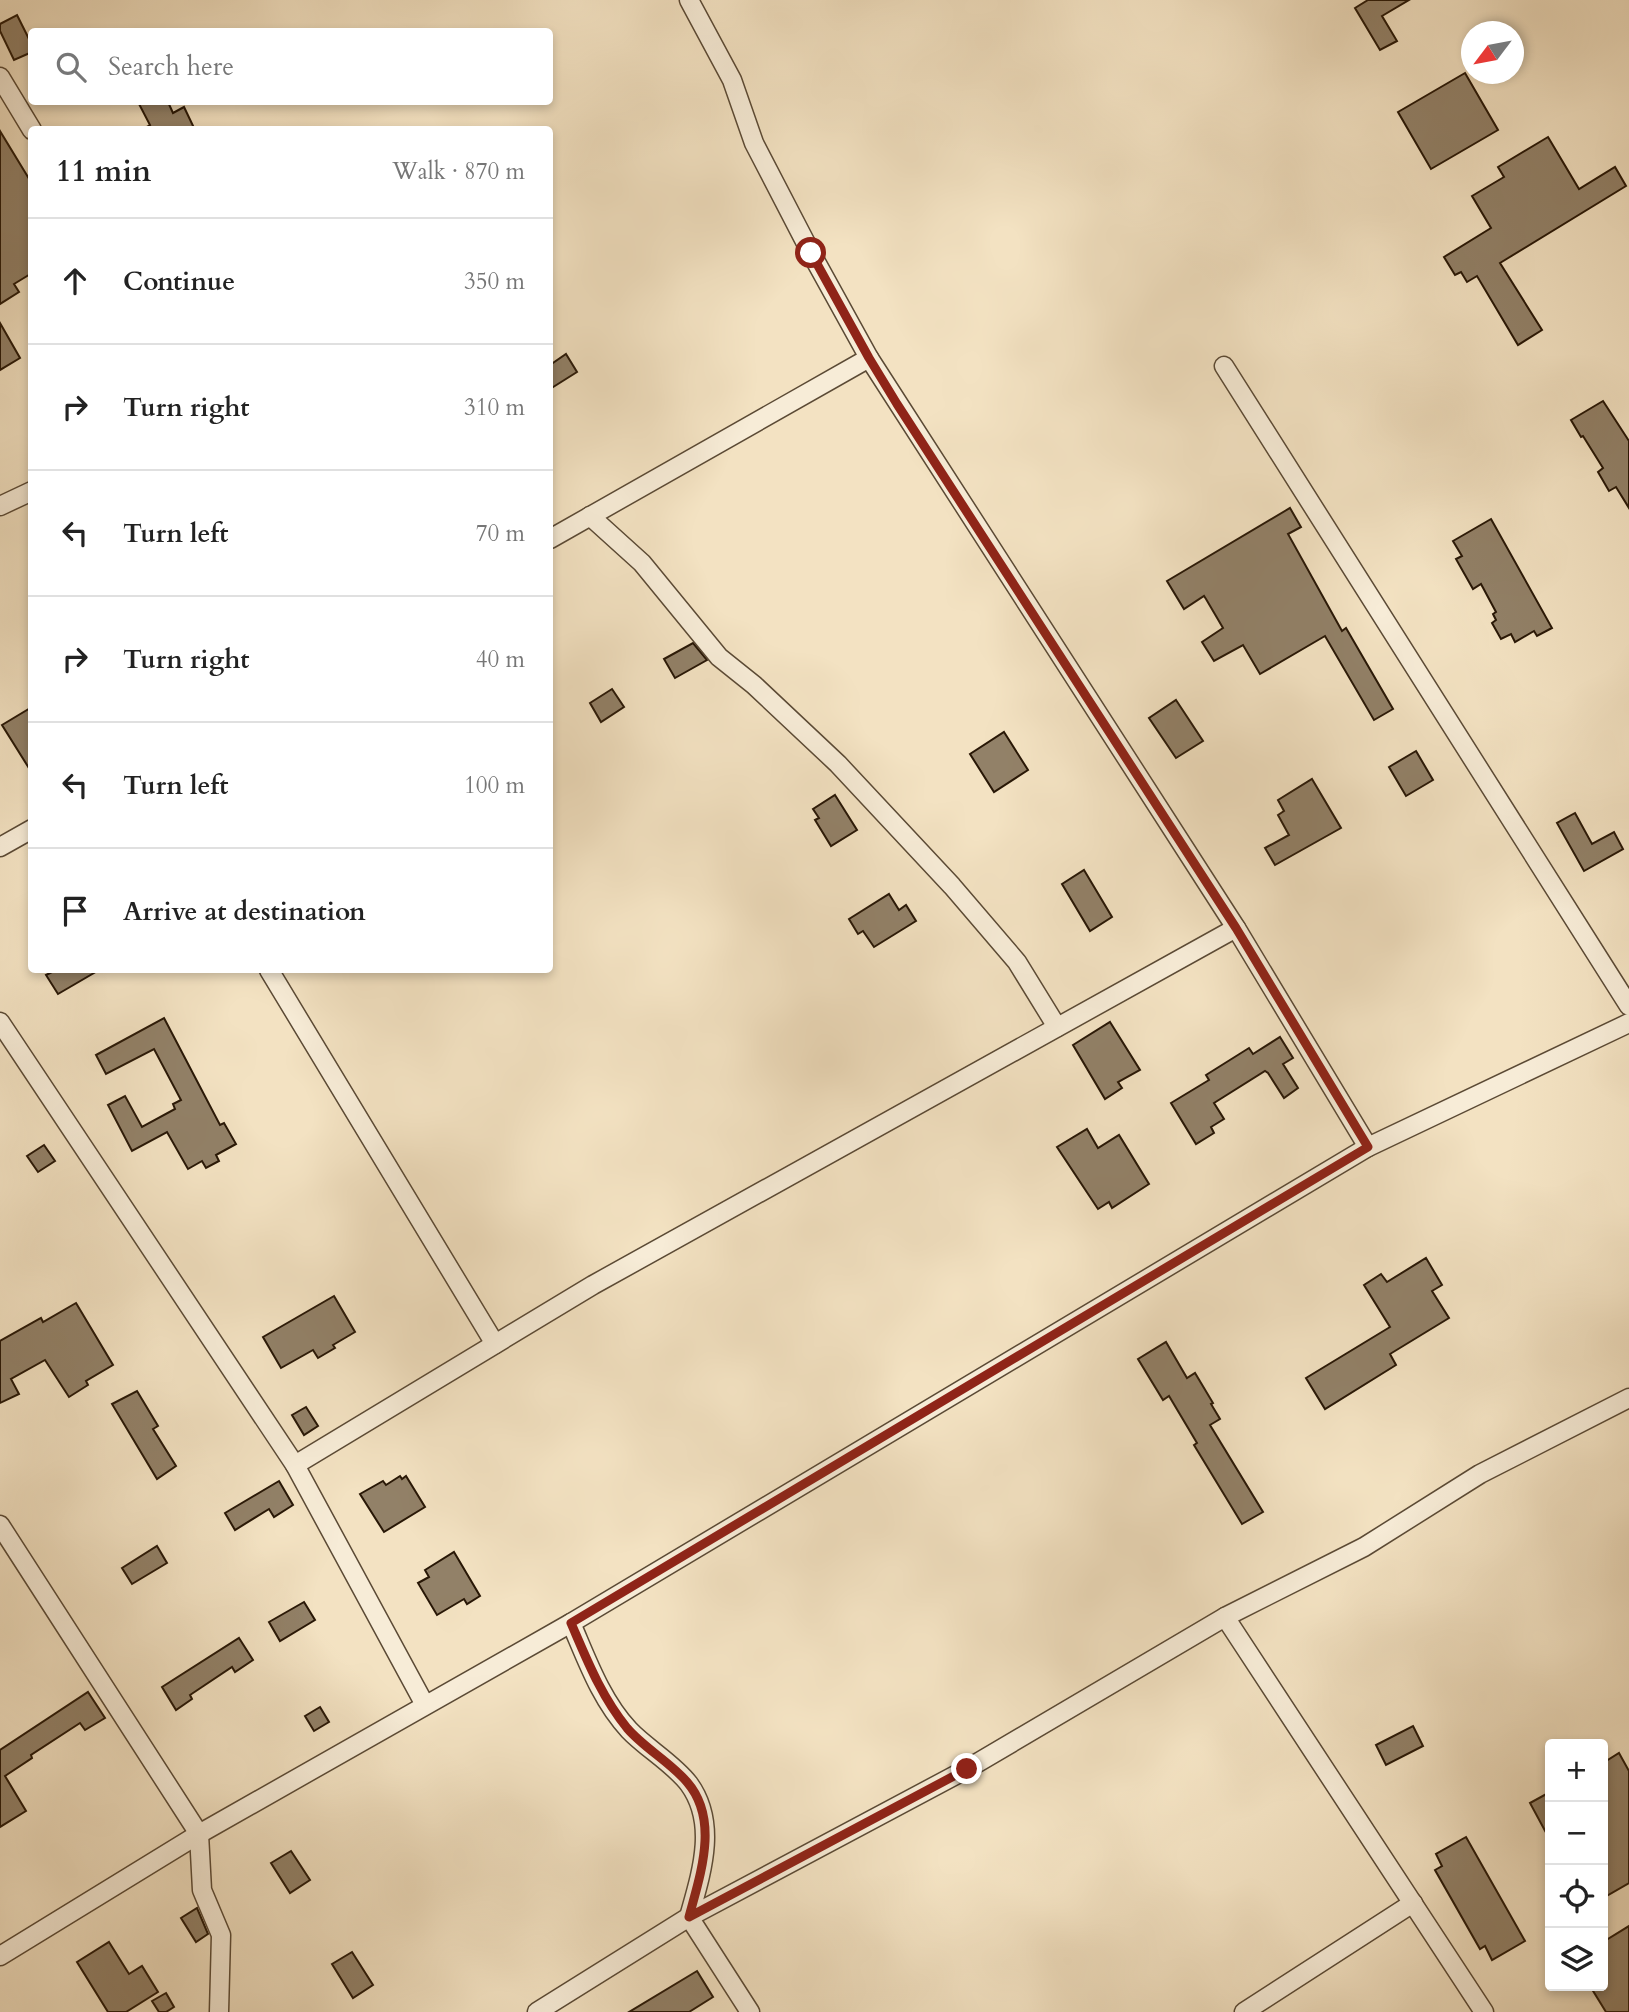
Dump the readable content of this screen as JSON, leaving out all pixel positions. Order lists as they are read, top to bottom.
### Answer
{
  "north": "bottom left",
  "page": {
    "search": "Search here",
    "heading": ["11 min", "Walk · 870 m"],
    "list": [
      ["Continue", "350 m"],
      ["Turn right", "310 m"],
      ["Turn left", "70 m"],
      ["Turn right", "40 m"],
      ["Turn left", "100 m"],
      "Arrive at destination"
    ],
    "map_buttons": ["+", "−"]
  }
}
